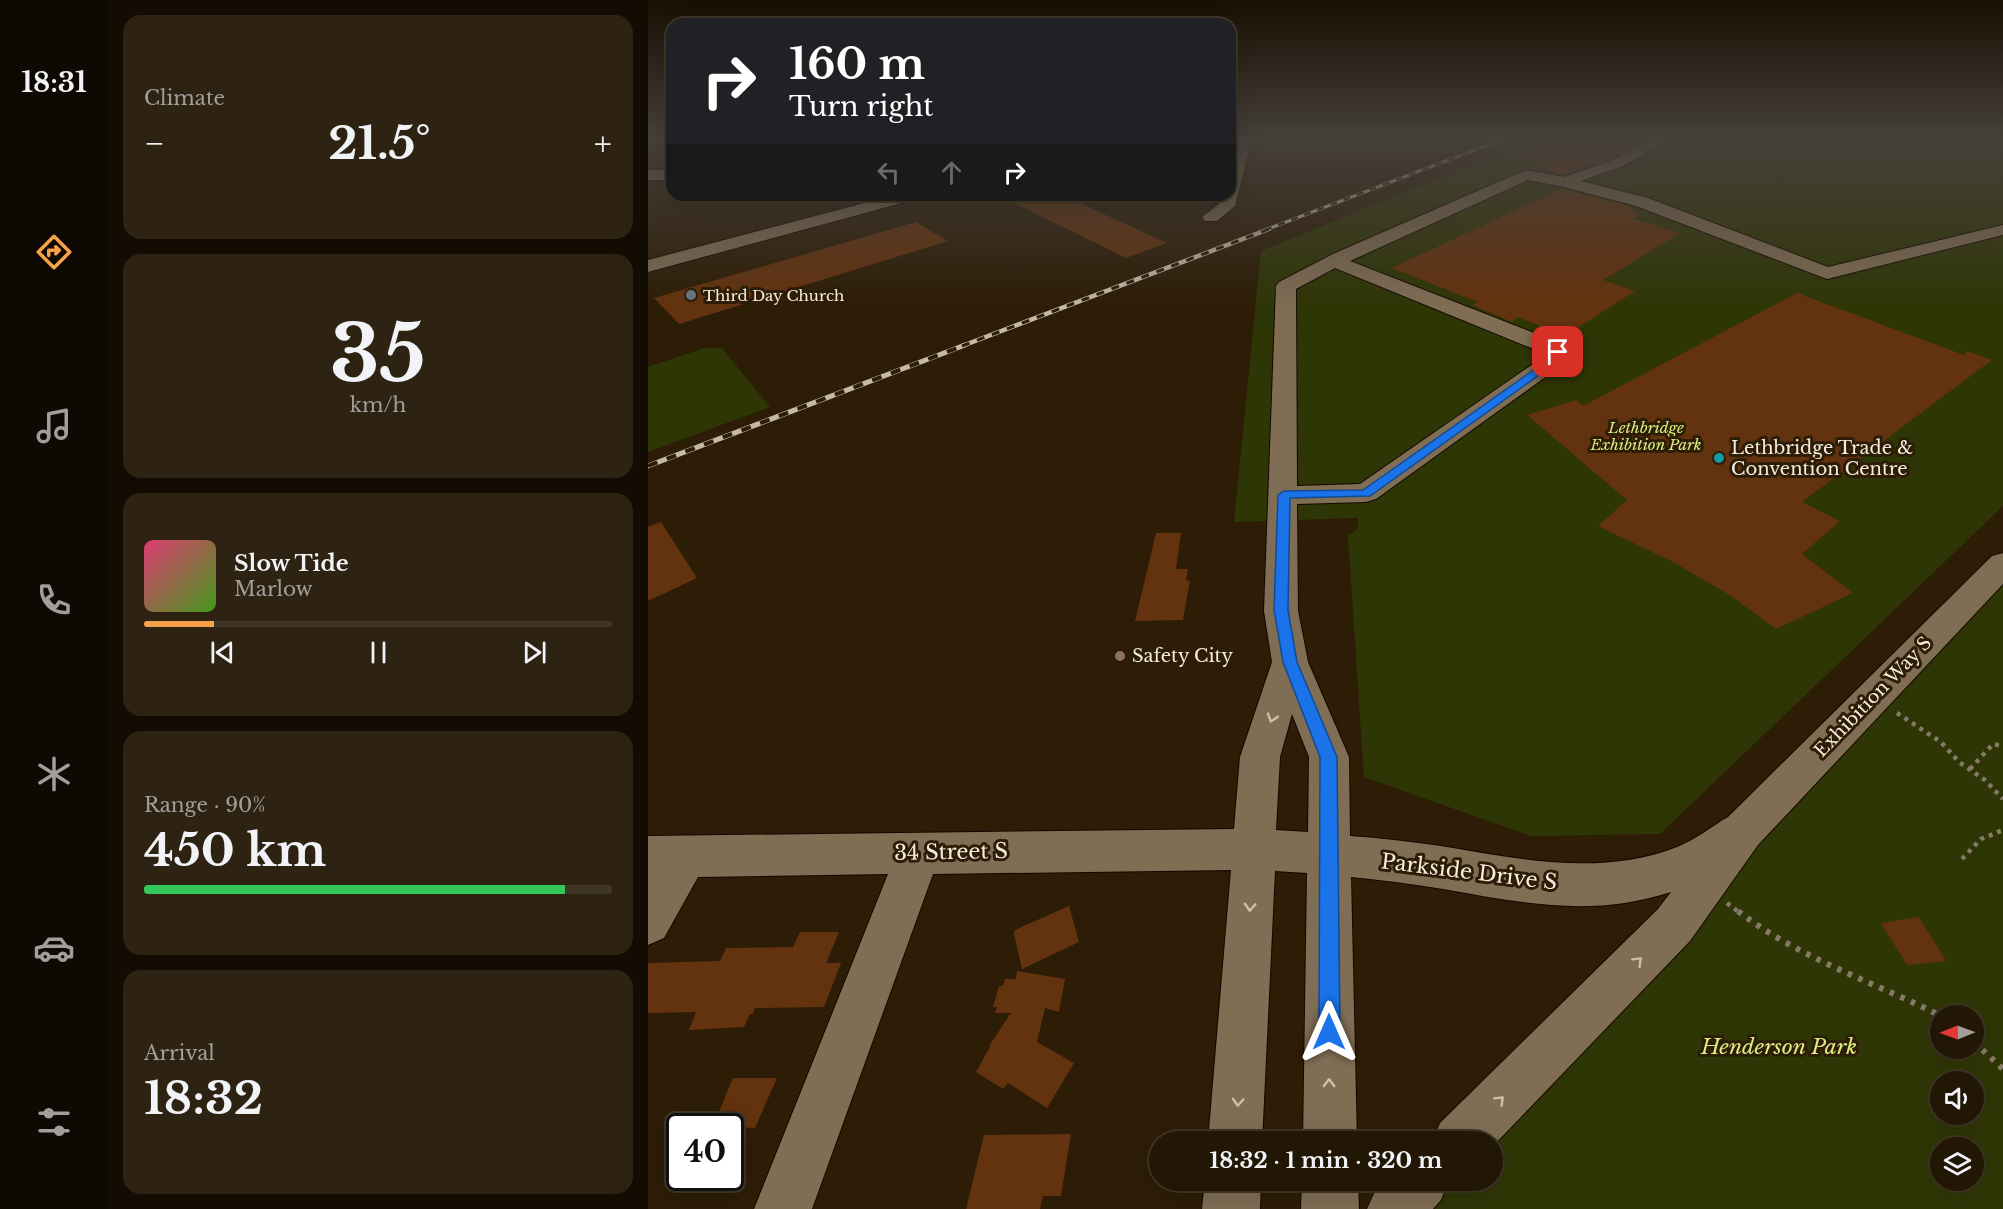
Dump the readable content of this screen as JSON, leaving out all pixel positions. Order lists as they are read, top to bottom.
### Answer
{
  "streets": {
    "street": ["Exhibition Way S", "34 Street S", "Parkside Drive S"]
  },
  "crossings": [
    ["Exhibition Way S", "Parkside Drive S"],
    ["34 Street S", "Parkside Drive S"]
  ],
  "parks": ["Lethbridge Exhibition Park", "Henderson Park"],
  "places": ["Third Day Church", "Lethbridge Trade & Convention Centre", "Safety City"],
  "north": "left",
  "page": {
    "tabs": "18:31",
    "tile": [
      "Climate",
      ["35", "km/h"],
      ["Range · 90%", "450 km"],
      ["Arrival", "18:32"]
    ],
    "turn": ["160 m", "Turn right"],
    "heat": ["−", "21.5°", "+"],
    "song": ["Slow Tide", "Marlow"],
    "limit": "40",
    "trip": "18:32 · 1 min · 320 m"
  }
}
